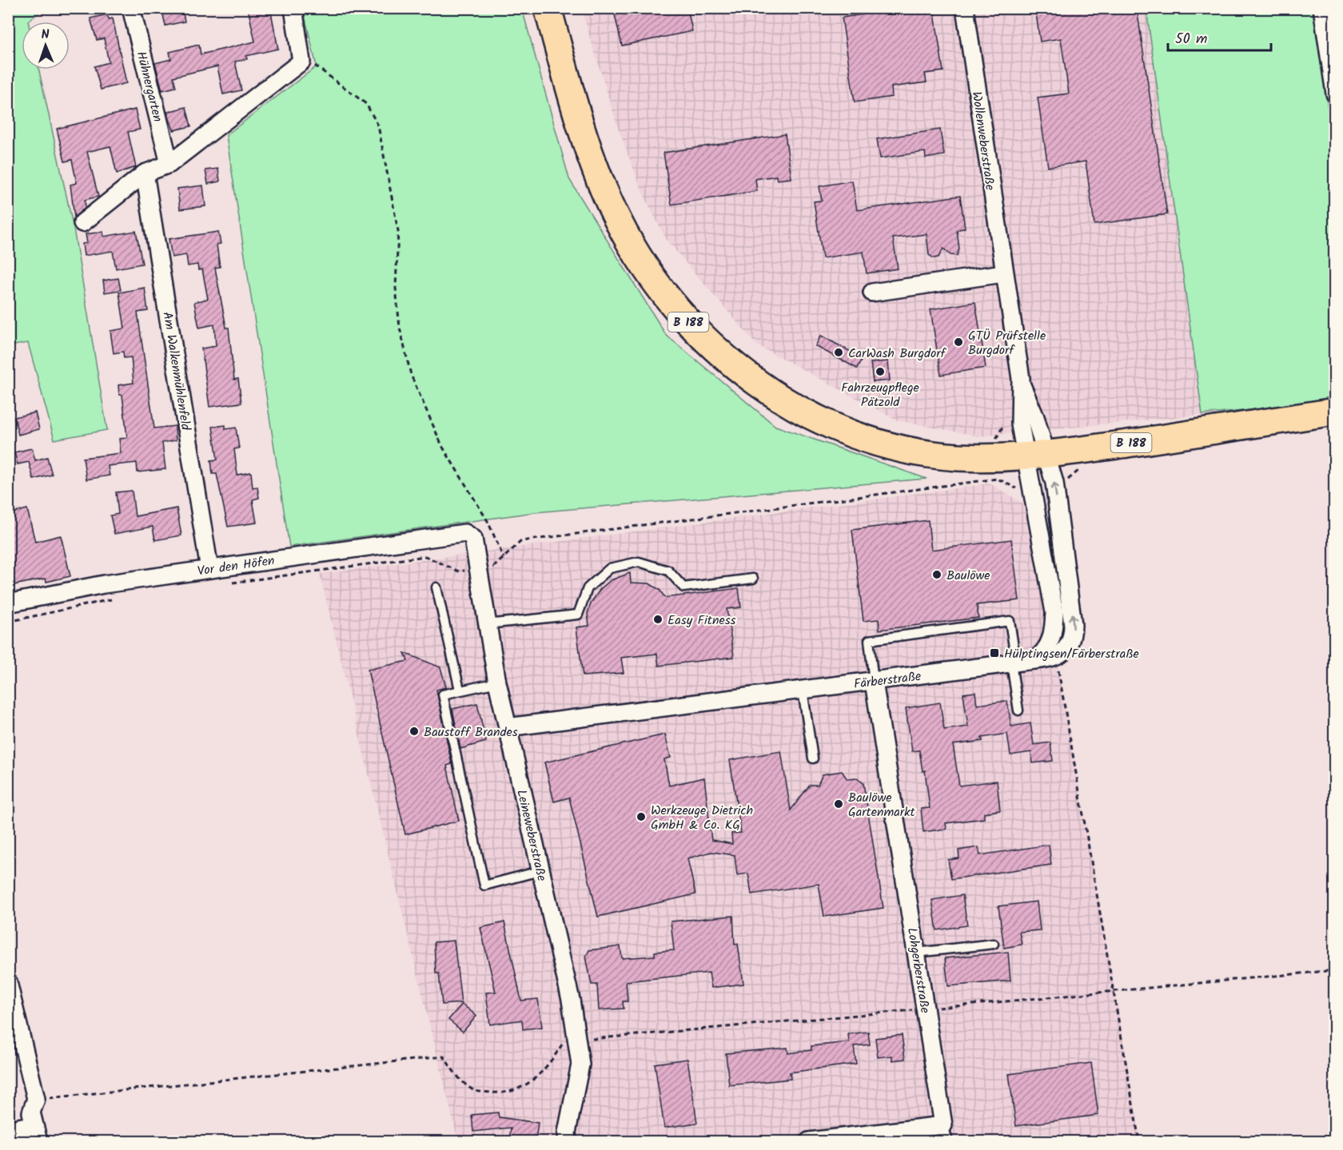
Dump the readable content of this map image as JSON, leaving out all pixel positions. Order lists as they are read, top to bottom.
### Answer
{
  "streets": {
    "main road": ["B 188"],
    "street": [
      "Hühnergarten",
      "Wollenweberstraße",
      "Am Walkenmühlenfeld",
      "Vor den Höfen",
      "Färberstraße",
      "Leineweberstraße",
      "Lohgerberstraße"
    ]
  },
  "crossings": [
    ["Wollenweberstraße", "B 188"],
    ["Am Walkenmühlenfeld", "Vor den Höfen"],
    ["Vor den Höfen", "Leineweberstraße"],
    ["Färberstraße", "Leineweberstraße"],
    ["Färberstraße", "Lohgerberstraße"]
  ],
  "places": {
    "other": [
      "GTÜ Prüfstelle Burgdorf",
      "CarWash Burgdorf",
      "Fahrzeugpflege Pätzold",
      "Baulöwe",
      "Easy Fitness",
      "Baustoff Brandes",
      "Baulöwe Gartenmarkt",
      "Werkzeuge Dietrich GmbH & Co. KG"
    ],
    "transit": ["Hülptingsen/Färberstraße"]
  },
  "scale_bar": "50 m",
  "north": "top"
}
